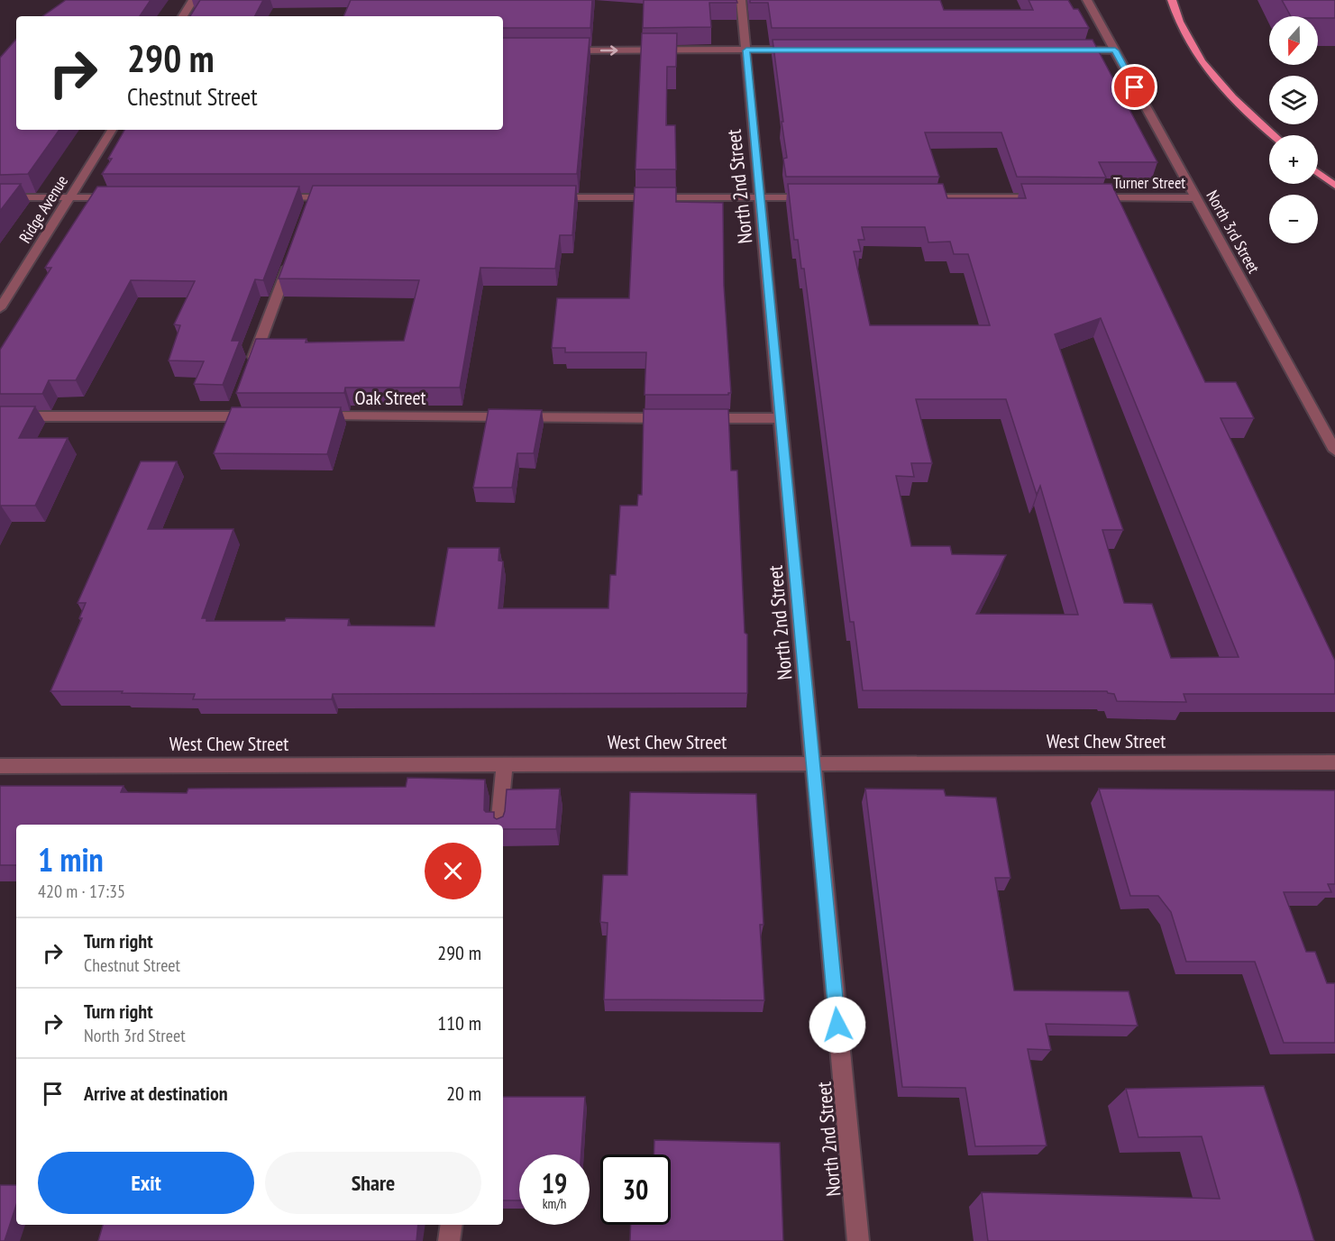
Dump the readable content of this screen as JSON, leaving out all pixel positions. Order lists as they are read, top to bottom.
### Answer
{
  "streets": {
    "street": [
      "Turner Street",
      "North 2nd Street",
      "Ridge Avenue",
      "North 3rd Street",
      "Oak Street",
      "West Chew Street"
    ]
  },
  "crossings": [
    ["Turner Street", "North 3rd Street"],
    ["North 2nd Street", "West Chew Street"]
  ],
  "north": "bottom",
  "page": {
    "map_buttons": ["+", "−"],
    "turn": ["290 m", "Chestnut Street"],
    "heading": ["1 min", "420 m · 17:35"],
    "list": [
      {
        "name": "Turn right",
        "note": "Chestnut Street",
        "value": "290 m"
      },
      {
        "name": "Turn right",
        "note": "North 3rd Street",
        "value": "110 m"
      },
      {
        "name": "Arrive at destination",
        "value": "20 m"
      }
    ],
    "buttons": ["Exit", "Share"],
    "speed": "19 km/h",
    "limit": "30"
  }
}
